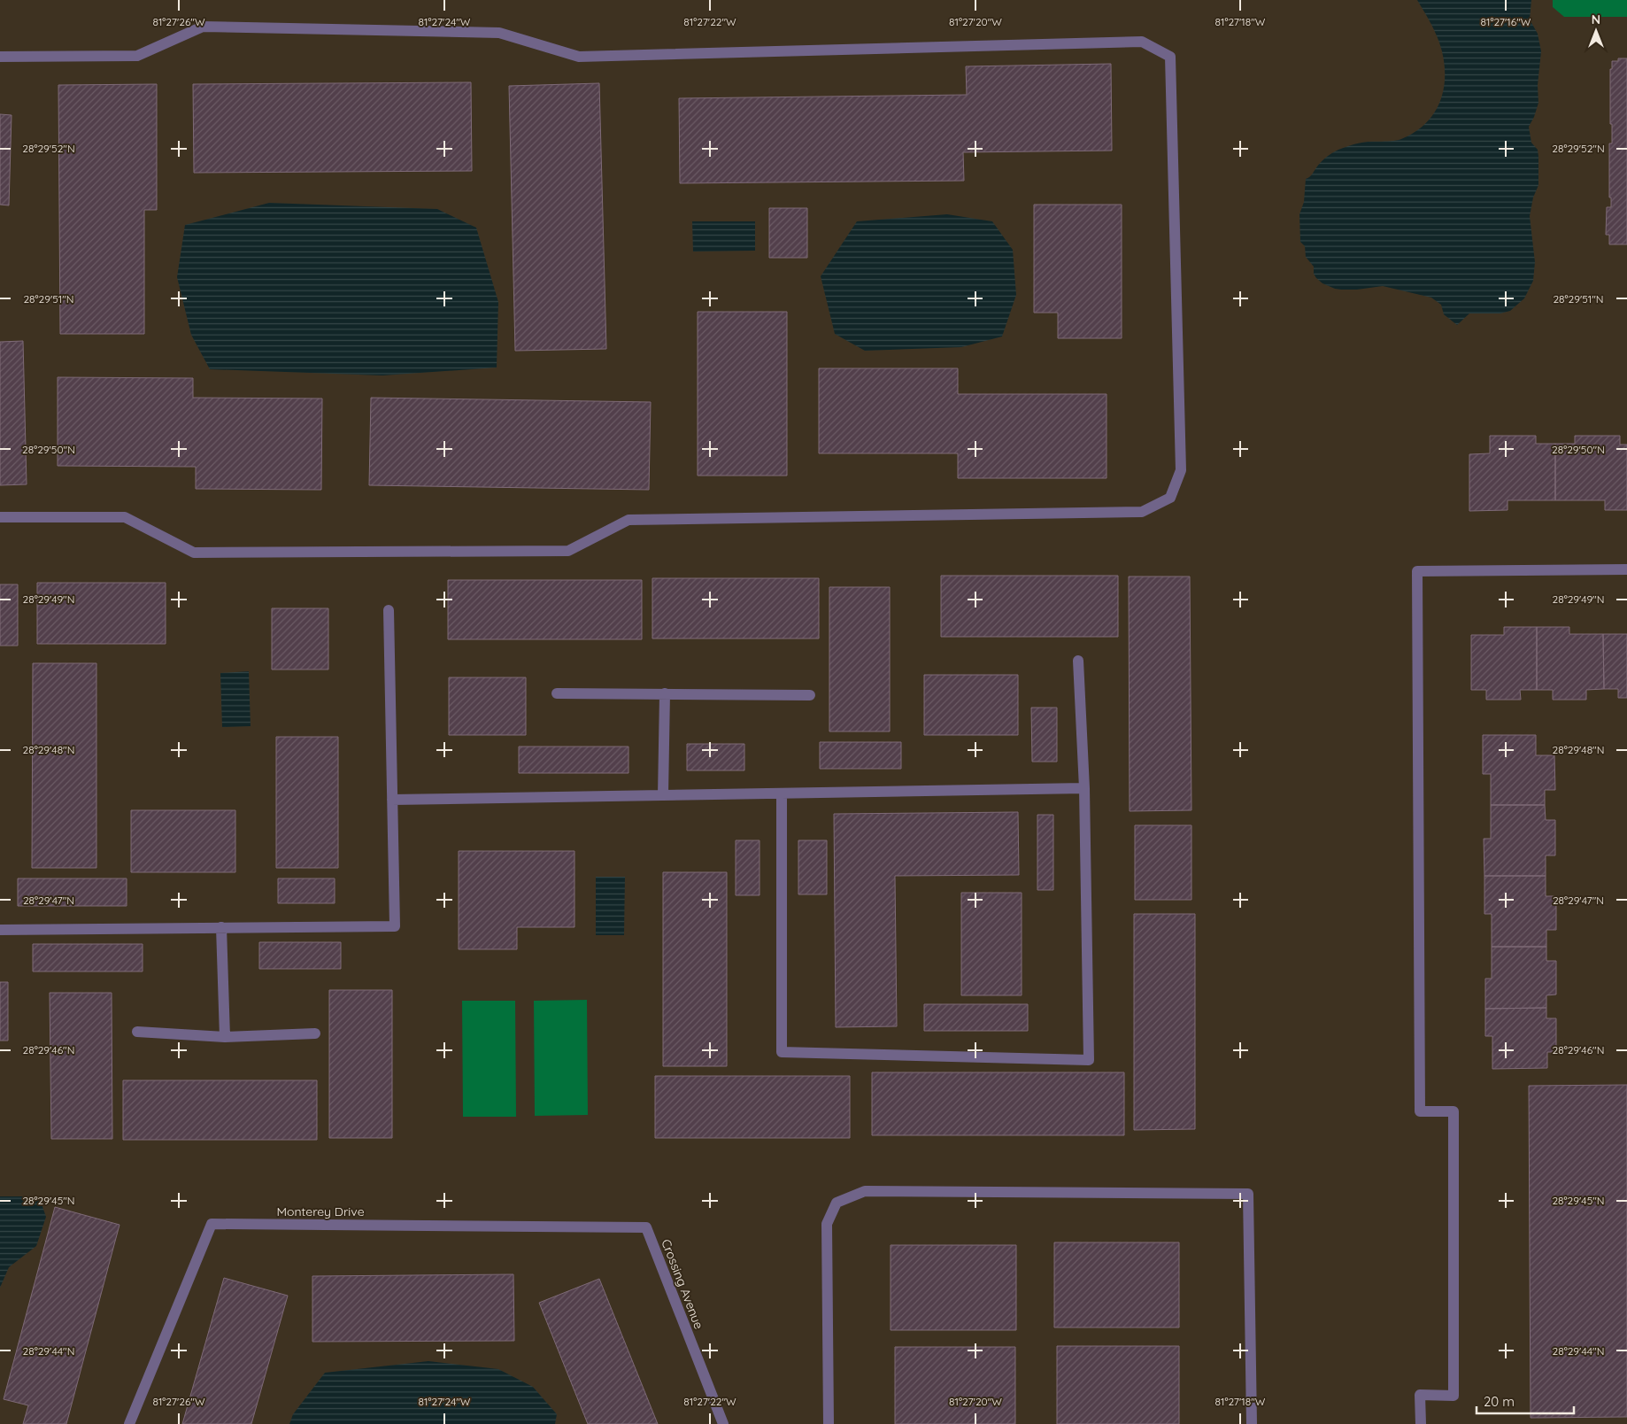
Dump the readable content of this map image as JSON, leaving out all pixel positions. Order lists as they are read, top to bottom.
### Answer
{
  "streets": {
    "lane": ["Monterey Drive", "Crossing Avenue"]
  },
  "crossings": [
    ["Monterey Drive", "Crossing Avenue"]
  ],
  "scale_bar": "20 m",
  "north": "top",
  "coordinates": [
    "81°27'26\"W",
    "81°27'24\"W",
    "81°27'22\"W",
    "81°27'20\"W",
    "81°27'18\"W",
    "81°27'16\"W",
    "28°29'52\"N",
    "28°29'51\"N",
    "28°29'50\"N",
    "28°29'49\"N",
    "28°29'48\"N",
    "28°29'47\"N",
    "28°29'46\"N",
    "28°29'45\"N",
    "28°29'44\"N"
  ]
}
